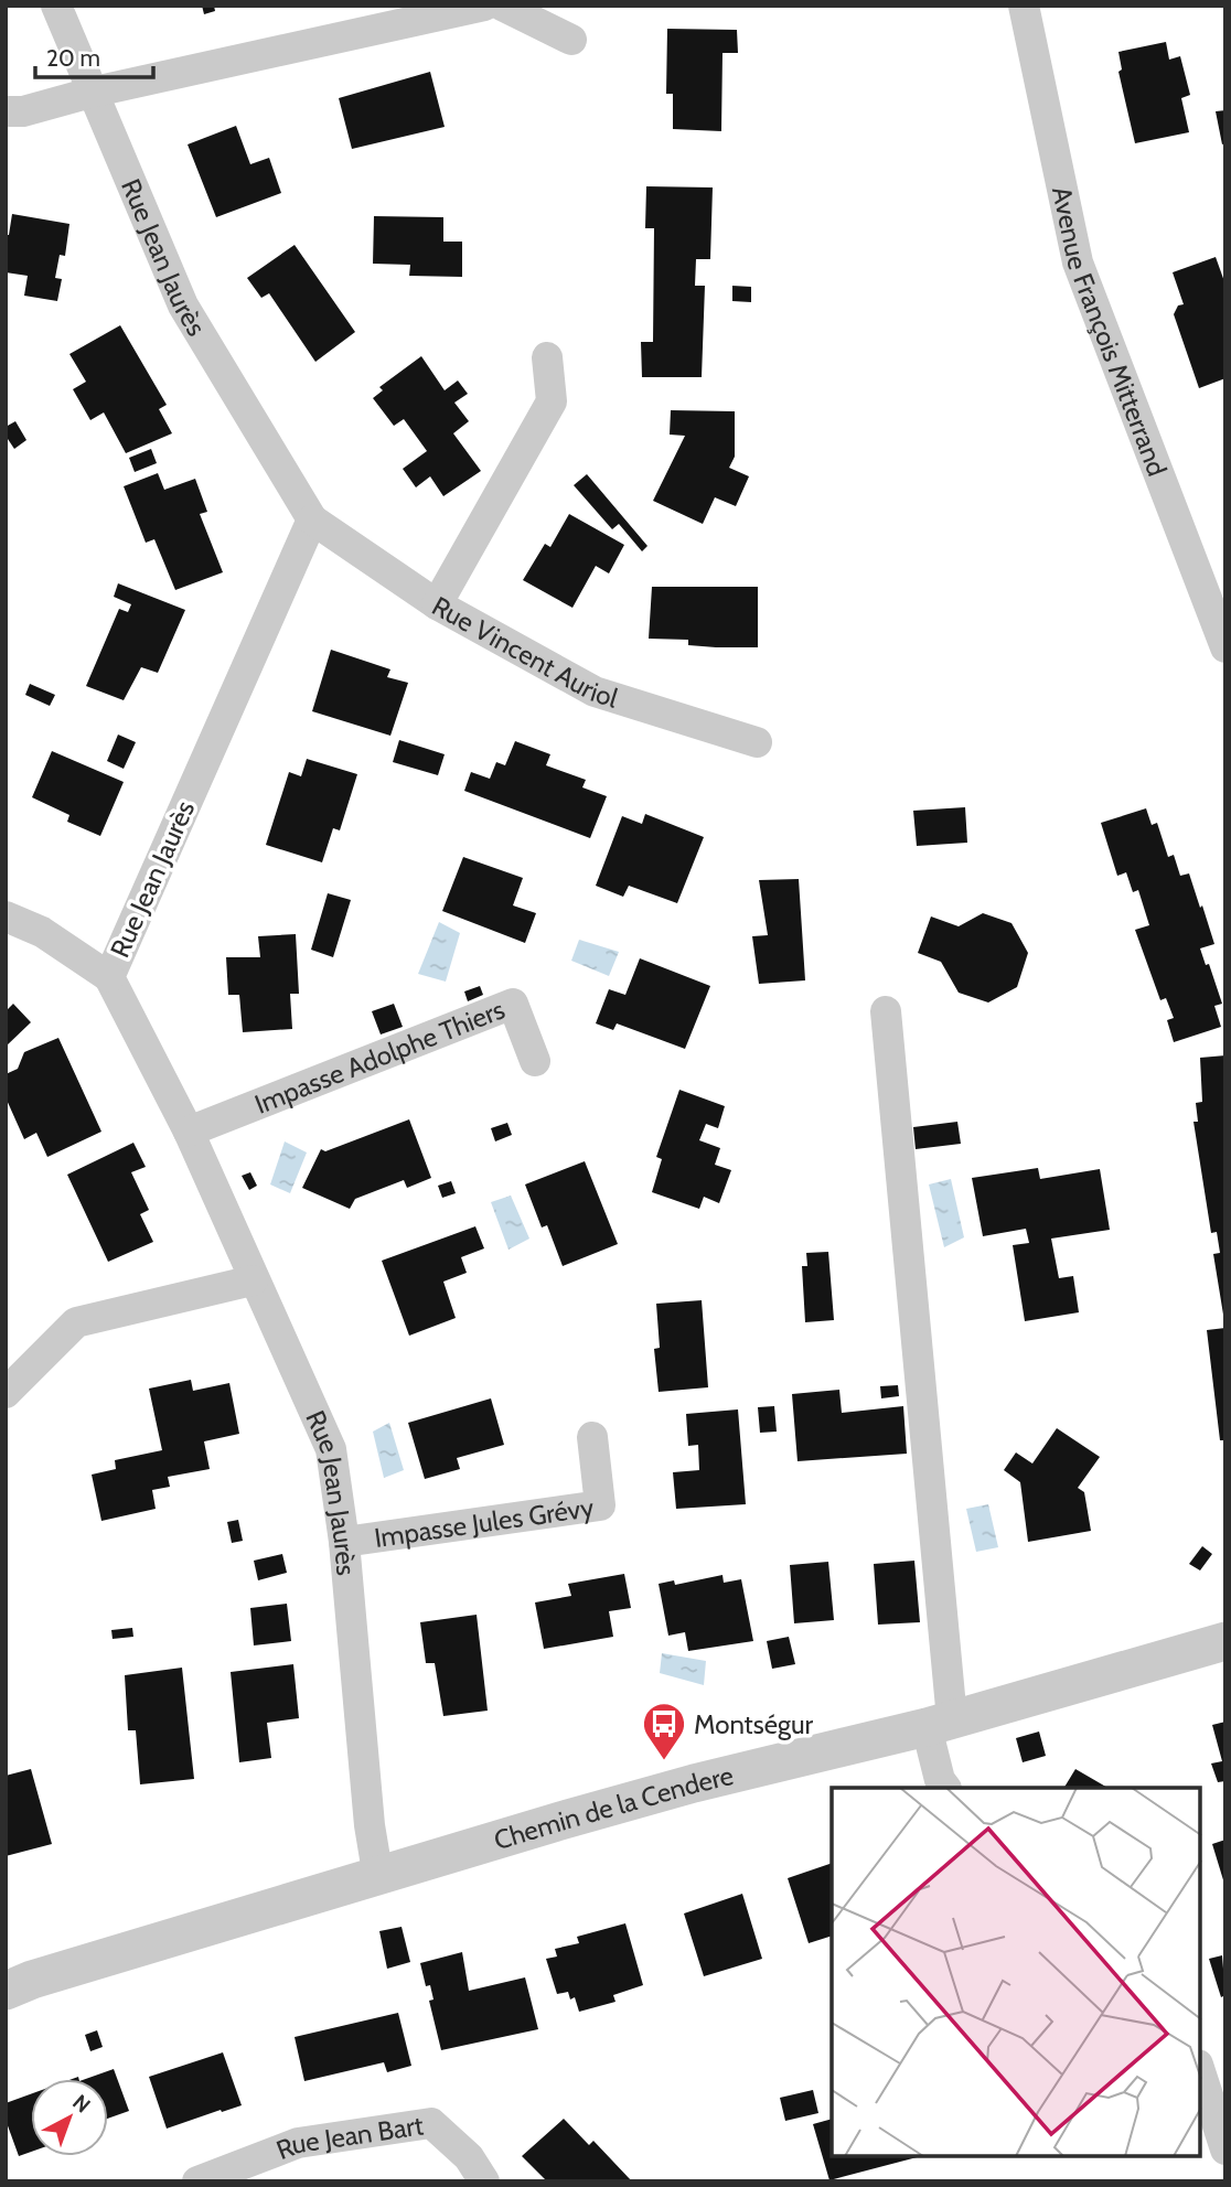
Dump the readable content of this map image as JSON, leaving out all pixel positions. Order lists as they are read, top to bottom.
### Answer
{
  "streets": {
    "street": [
      "Rue Jean Jaurès",
      "Avenue François Mitterrand",
      "Rue Vincent Auriol",
      "Impasse Adolphe Thiers",
      "Impasse Jules Grévy",
      "Chemin de la Cendere",
      "Rue Jean Bart"
    ]
  },
  "crossings": [
    ["Rue Jean Jaurès", "Rue Vincent Auriol"],
    ["Rue Jean Jaurès", "Impasse Adolphe Thiers"],
    ["Rue Jean Jaurès", "Impasse Jules Grévy"],
    ["Rue Jean Jaurès", "Chemin de la Cendere"]
  ],
  "places": {
    "bus stop": ["Montségur"]
  },
  "scale_bar": "20 m",
  "north": "top right"
}
